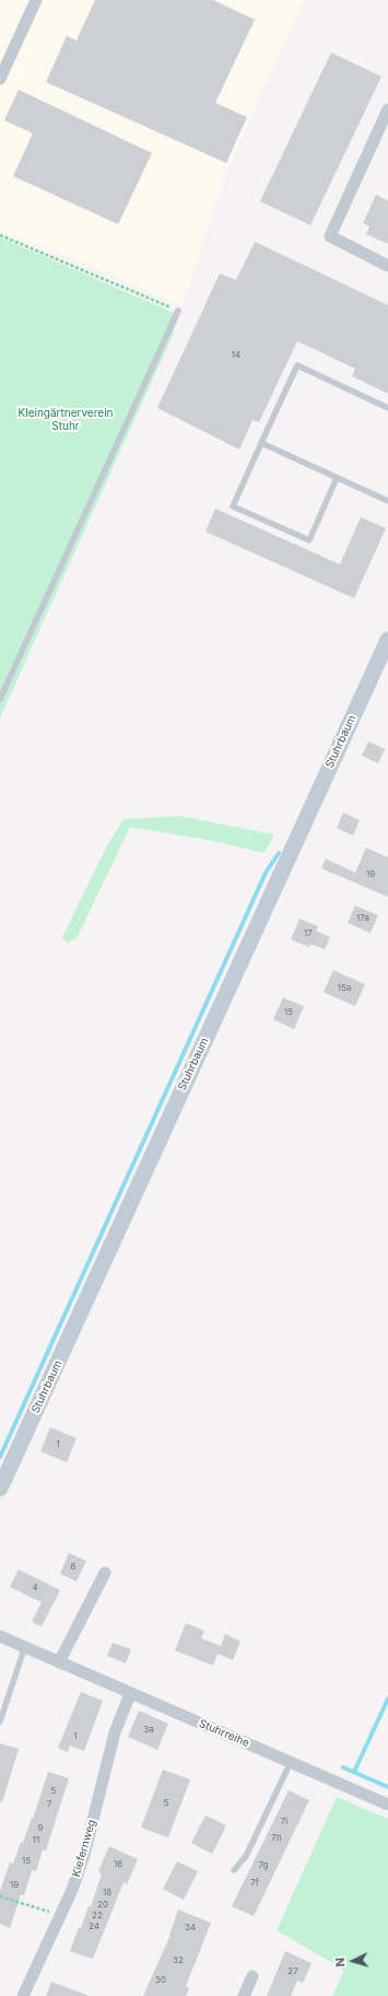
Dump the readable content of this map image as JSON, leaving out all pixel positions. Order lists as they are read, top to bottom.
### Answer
{
  "streets": {
    "street": ["Stuhrbaum", "Stuhrreihe", "Kiefernweg"]
  },
  "crossings": [
    ["Stuhrreihe", "Kiefernweg"]
  ],
  "parks": ["Kleingärtnerverein Stuhr"],
  "house_numbers": [
    "14",
    "19",
    "17a",
    "17",
    "15a",
    "15",
    "1",
    "6",
    "4",
    "3a",
    "1",
    "5",
    "5",
    "7",
    "7i",
    "9",
    "7h",
    "11",
    "15",
    "16",
    "7g",
    "7f",
    "19",
    "18",
    "20",
    "22",
    "24",
    "34",
    "32",
    "27",
    "30"
  ],
  "north": "left"
}
